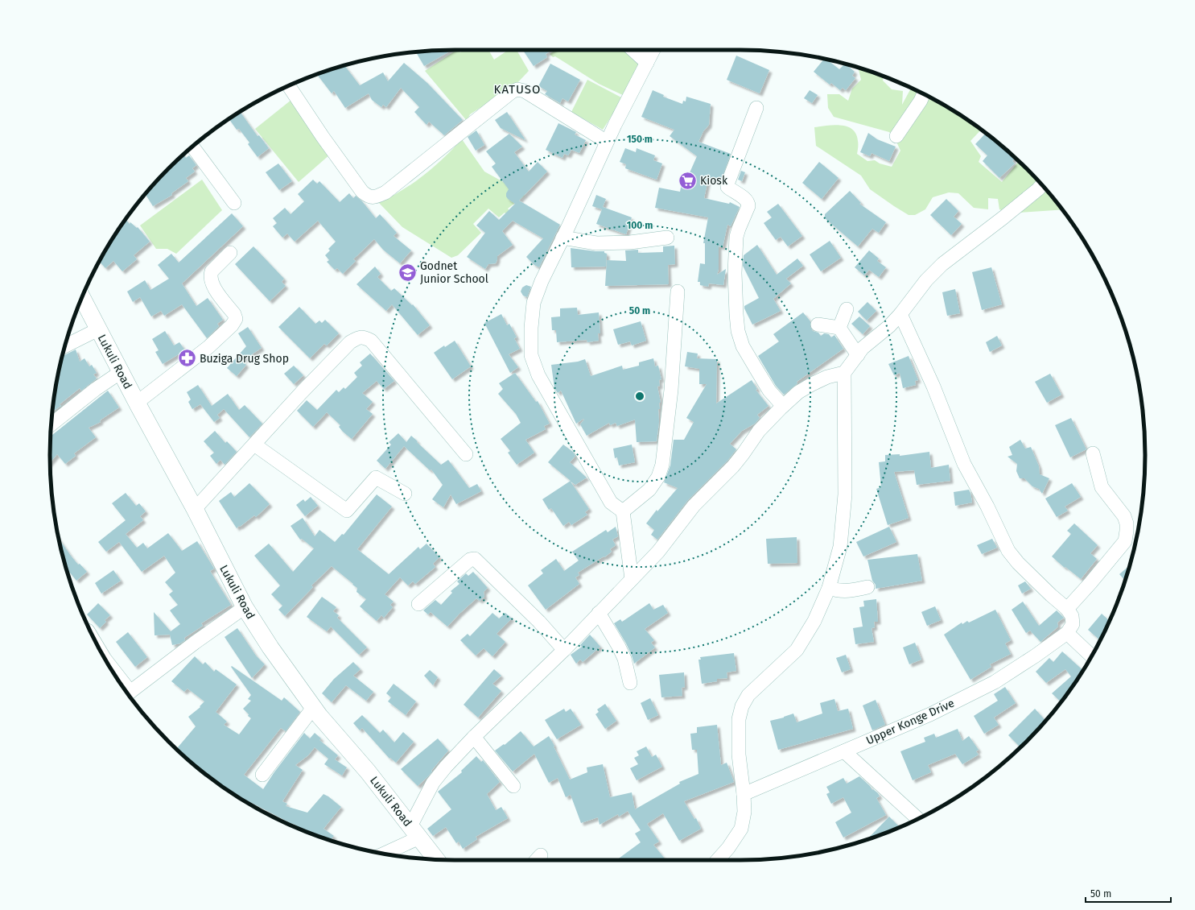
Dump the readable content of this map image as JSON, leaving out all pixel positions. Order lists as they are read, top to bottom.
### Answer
{
  "streets": {
    "street": ["Lukuli Road", "Upper Konge Drive"]
  },
  "districts": ["KATUSO"],
  "places": {
    "supermarket": ["Kiosk"],
    "school or university": ["Godnet Junior School"],
    "pharmacy": ["Buziga Drug Shop"]
  },
  "scale_bar": "50 m",
  "rings": ["150 m", "100 m", "50 m"]
}
